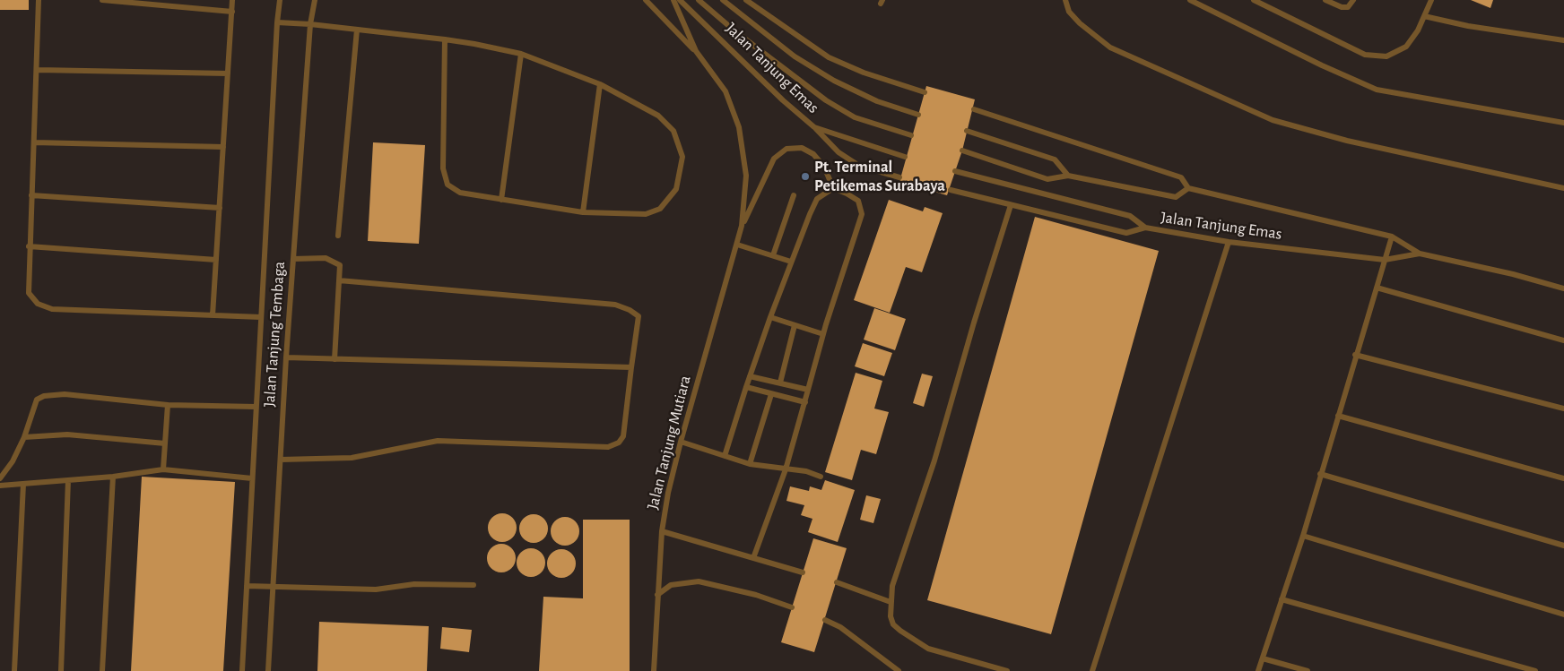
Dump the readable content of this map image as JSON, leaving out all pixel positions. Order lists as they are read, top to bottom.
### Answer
{
  "streets": {
    "lane": ["Jalan Tanjung Emas", "Jalan Tanjung Tembaga", "Jalan Tanjung Mutiara"]
  },
  "places": ["Pt. Terminal Petikemas Surabaya"]
}
